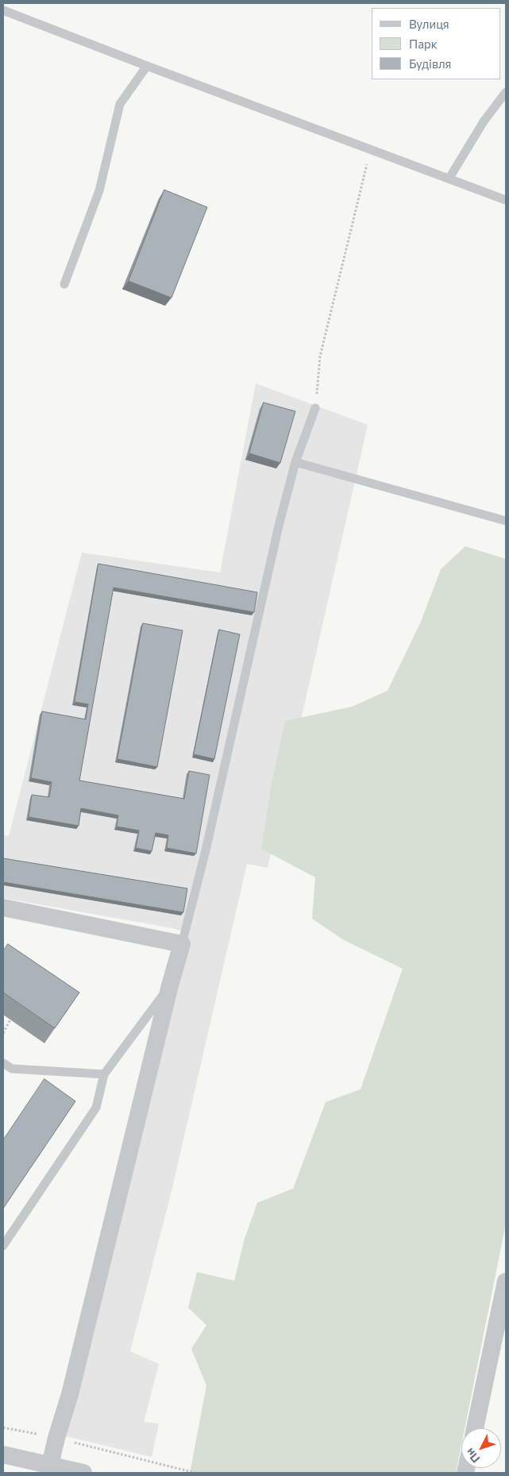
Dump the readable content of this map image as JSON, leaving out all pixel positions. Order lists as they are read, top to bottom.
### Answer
{
  "legend": ["Вулиця", "Парк", "Будівля"],
  "north": "bottom left"
}
